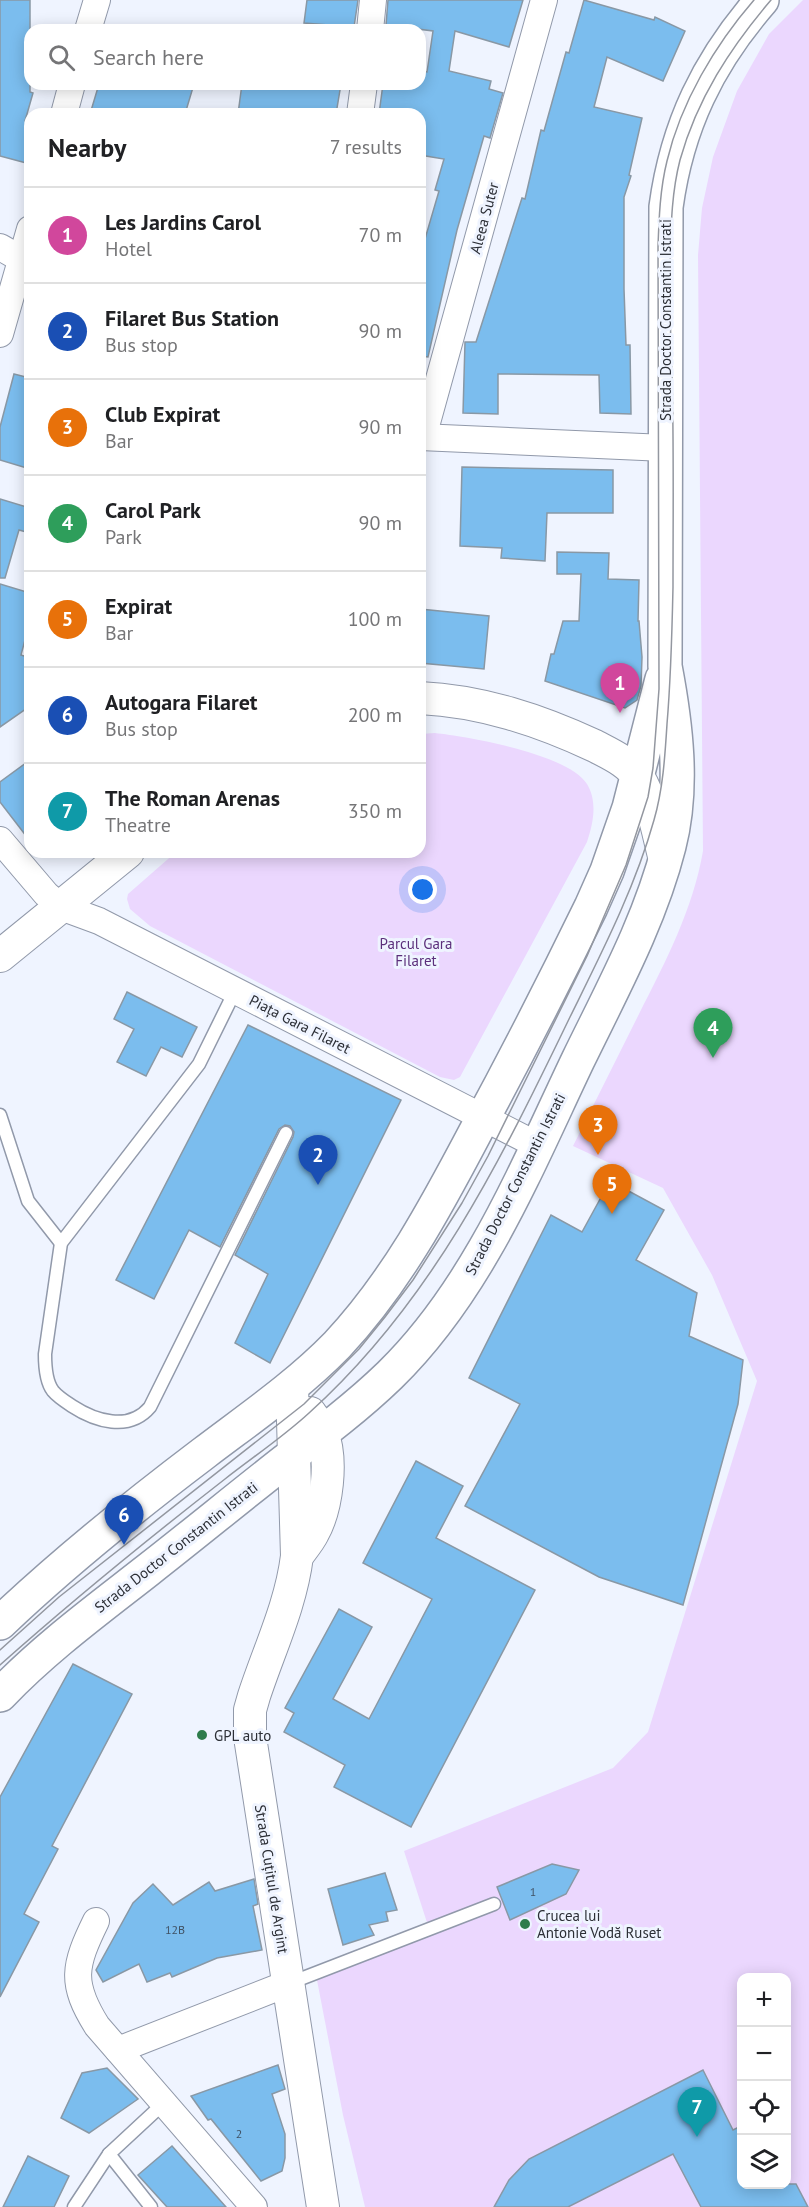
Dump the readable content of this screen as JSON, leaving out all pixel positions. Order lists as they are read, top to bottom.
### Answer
{
  "streets": {
    "main road": ["Strada Doctor Constantin Istrati"],
    "street": ["Aleea Suter", "Piața Gara Filaret", "Strada Cuțitul de Argint"]
  },
  "crossings": [
    ["Strada Doctor Constantin Istrati", "Piața Gara Filaret"],
    ["Strada Doctor Constantin Istrati", "Strada Cuțitul de Argint"]
  ],
  "parks": ["Parcul Gara Filaret"],
  "places": ["GPL auto", "Crucea lui Antonie Vodă Ruset"],
  "house_numbers": ["1", "12B", "2"],
  "page": {
    "search": "Search here",
    "heading": ["Nearby", "7 results"],
    "list": [
      {
        "mark": "1",
        "name": "Les Jardins Carol",
        "note": "Hotel",
        "value": "70 m"
      },
      {
        "mark": "2",
        "name": "Filaret Bus Station",
        "note": "Bus stop",
        "value": "90 m"
      },
      {
        "mark": "3",
        "name": "Club Expirat",
        "note": "Bar",
        "value": "90 m"
      },
      {
        "mark": "4",
        "name": "Carol Park",
        "note": "Park",
        "value": "90 m"
      },
      {
        "mark": "5",
        "name": "Expirat",
        "note": "Bar",
        "value": "100 m"
      },
      {
        "mark": "6",
        "name": "Autogara Filaret",
        "note": "Bus stop",
        "value": "200 m"
      },
      {
        "mark": "7",
        "name": "The Roman Arenas",
        "note": "Theatre",
        "value": "350 m"
      }
    ],
    "pins": [
      "1",
      "4",
      "3",
      "2",
      "5",
      "6",
      "7"
    ],
    "map_buttons": ["+", "−"]
  }
}
